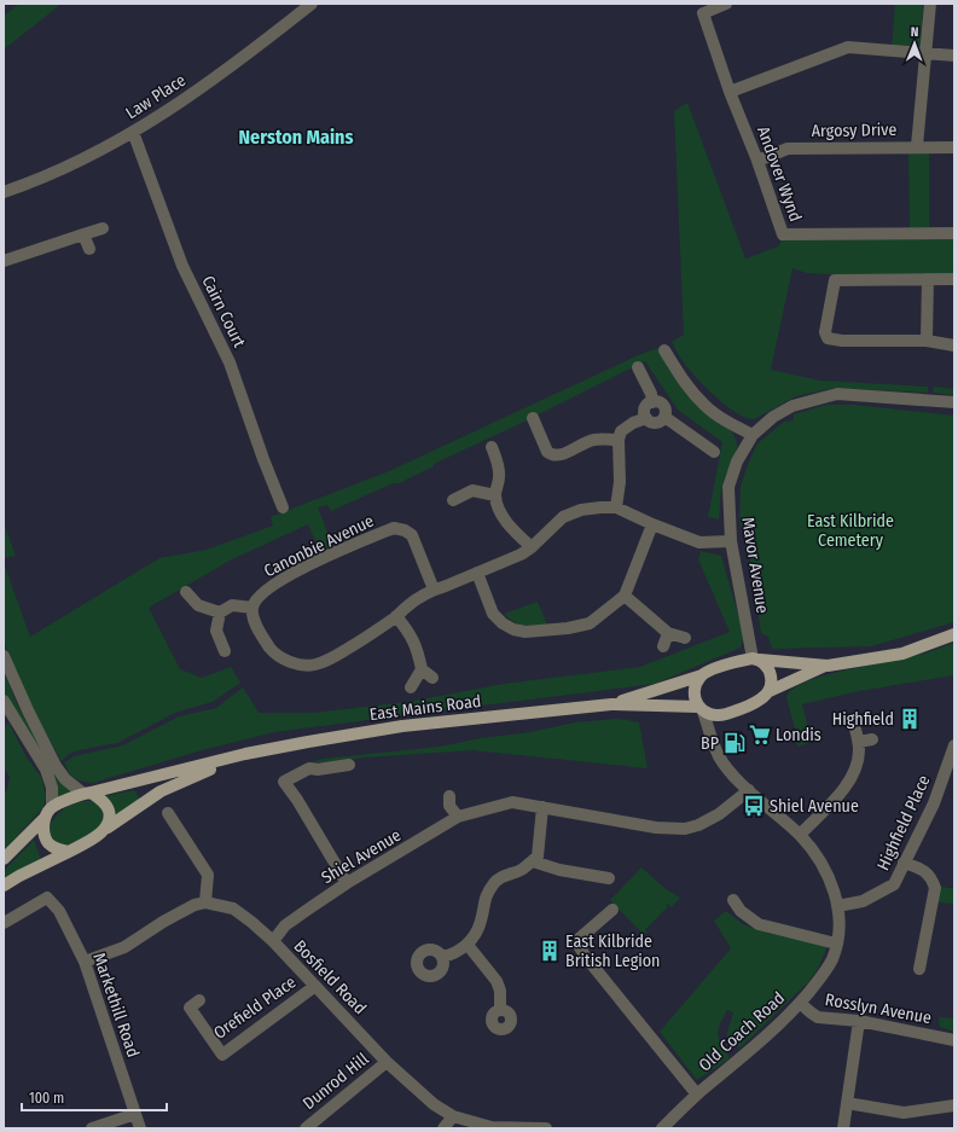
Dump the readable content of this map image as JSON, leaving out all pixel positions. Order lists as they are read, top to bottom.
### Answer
{
  "streets": {
    "main road": ["East Mains Road"],
    "street": [
      "Law Place",
      "Argosy Drive",
      "Andover Wynd",
      "Cairn Court",
      "Canonbie Avenue",
      "Mavor Avenue",
      "Highfield Place",
      "Shiel Avenue",
      "Bosfield Road",
      "Markethill Road",
      "Orefield Place",
      "Rosslyn Avenue",
      "Old Coach Road",
      "Dunrod Hill"
    ]
  },
  "crossings": [
    ["Law Place", "Cairn Court"],
    ["Argosy Drive", "Andover Wynd"],
    ["Mavor Avenue", "East Mains Road"],
    ["Mavor Avenue", "Old Coach Road"],
    ["East Mains Road", "Old Coach Road"],
    ["Highfield Place", "Old Coach Road"],
    ["Shiel Avenue", "Bosfield Road"],
    ["Shiel Avenue", "Old Coach Road"],
    ["Bosfield Road", "Orefield Place"],
    ["Bosfield Road", "Dunrod Hill"],
    ["Rosslyn Avenue", "Old Coach Road"]
  ],
  "districts": ["Nerston Mains"],
  "parks": ["East Kilbride Cemetery"],
  "places": {
    "building": ["Highfield", "East Kilbride British Legion"],
    "supermarket": ["Londis"],
    "fuel station": ["BP"],
    "bus stop": ["Shiel Avenue"]
  },
  "scale_bar": "100 m",
  "north": "top"
}
